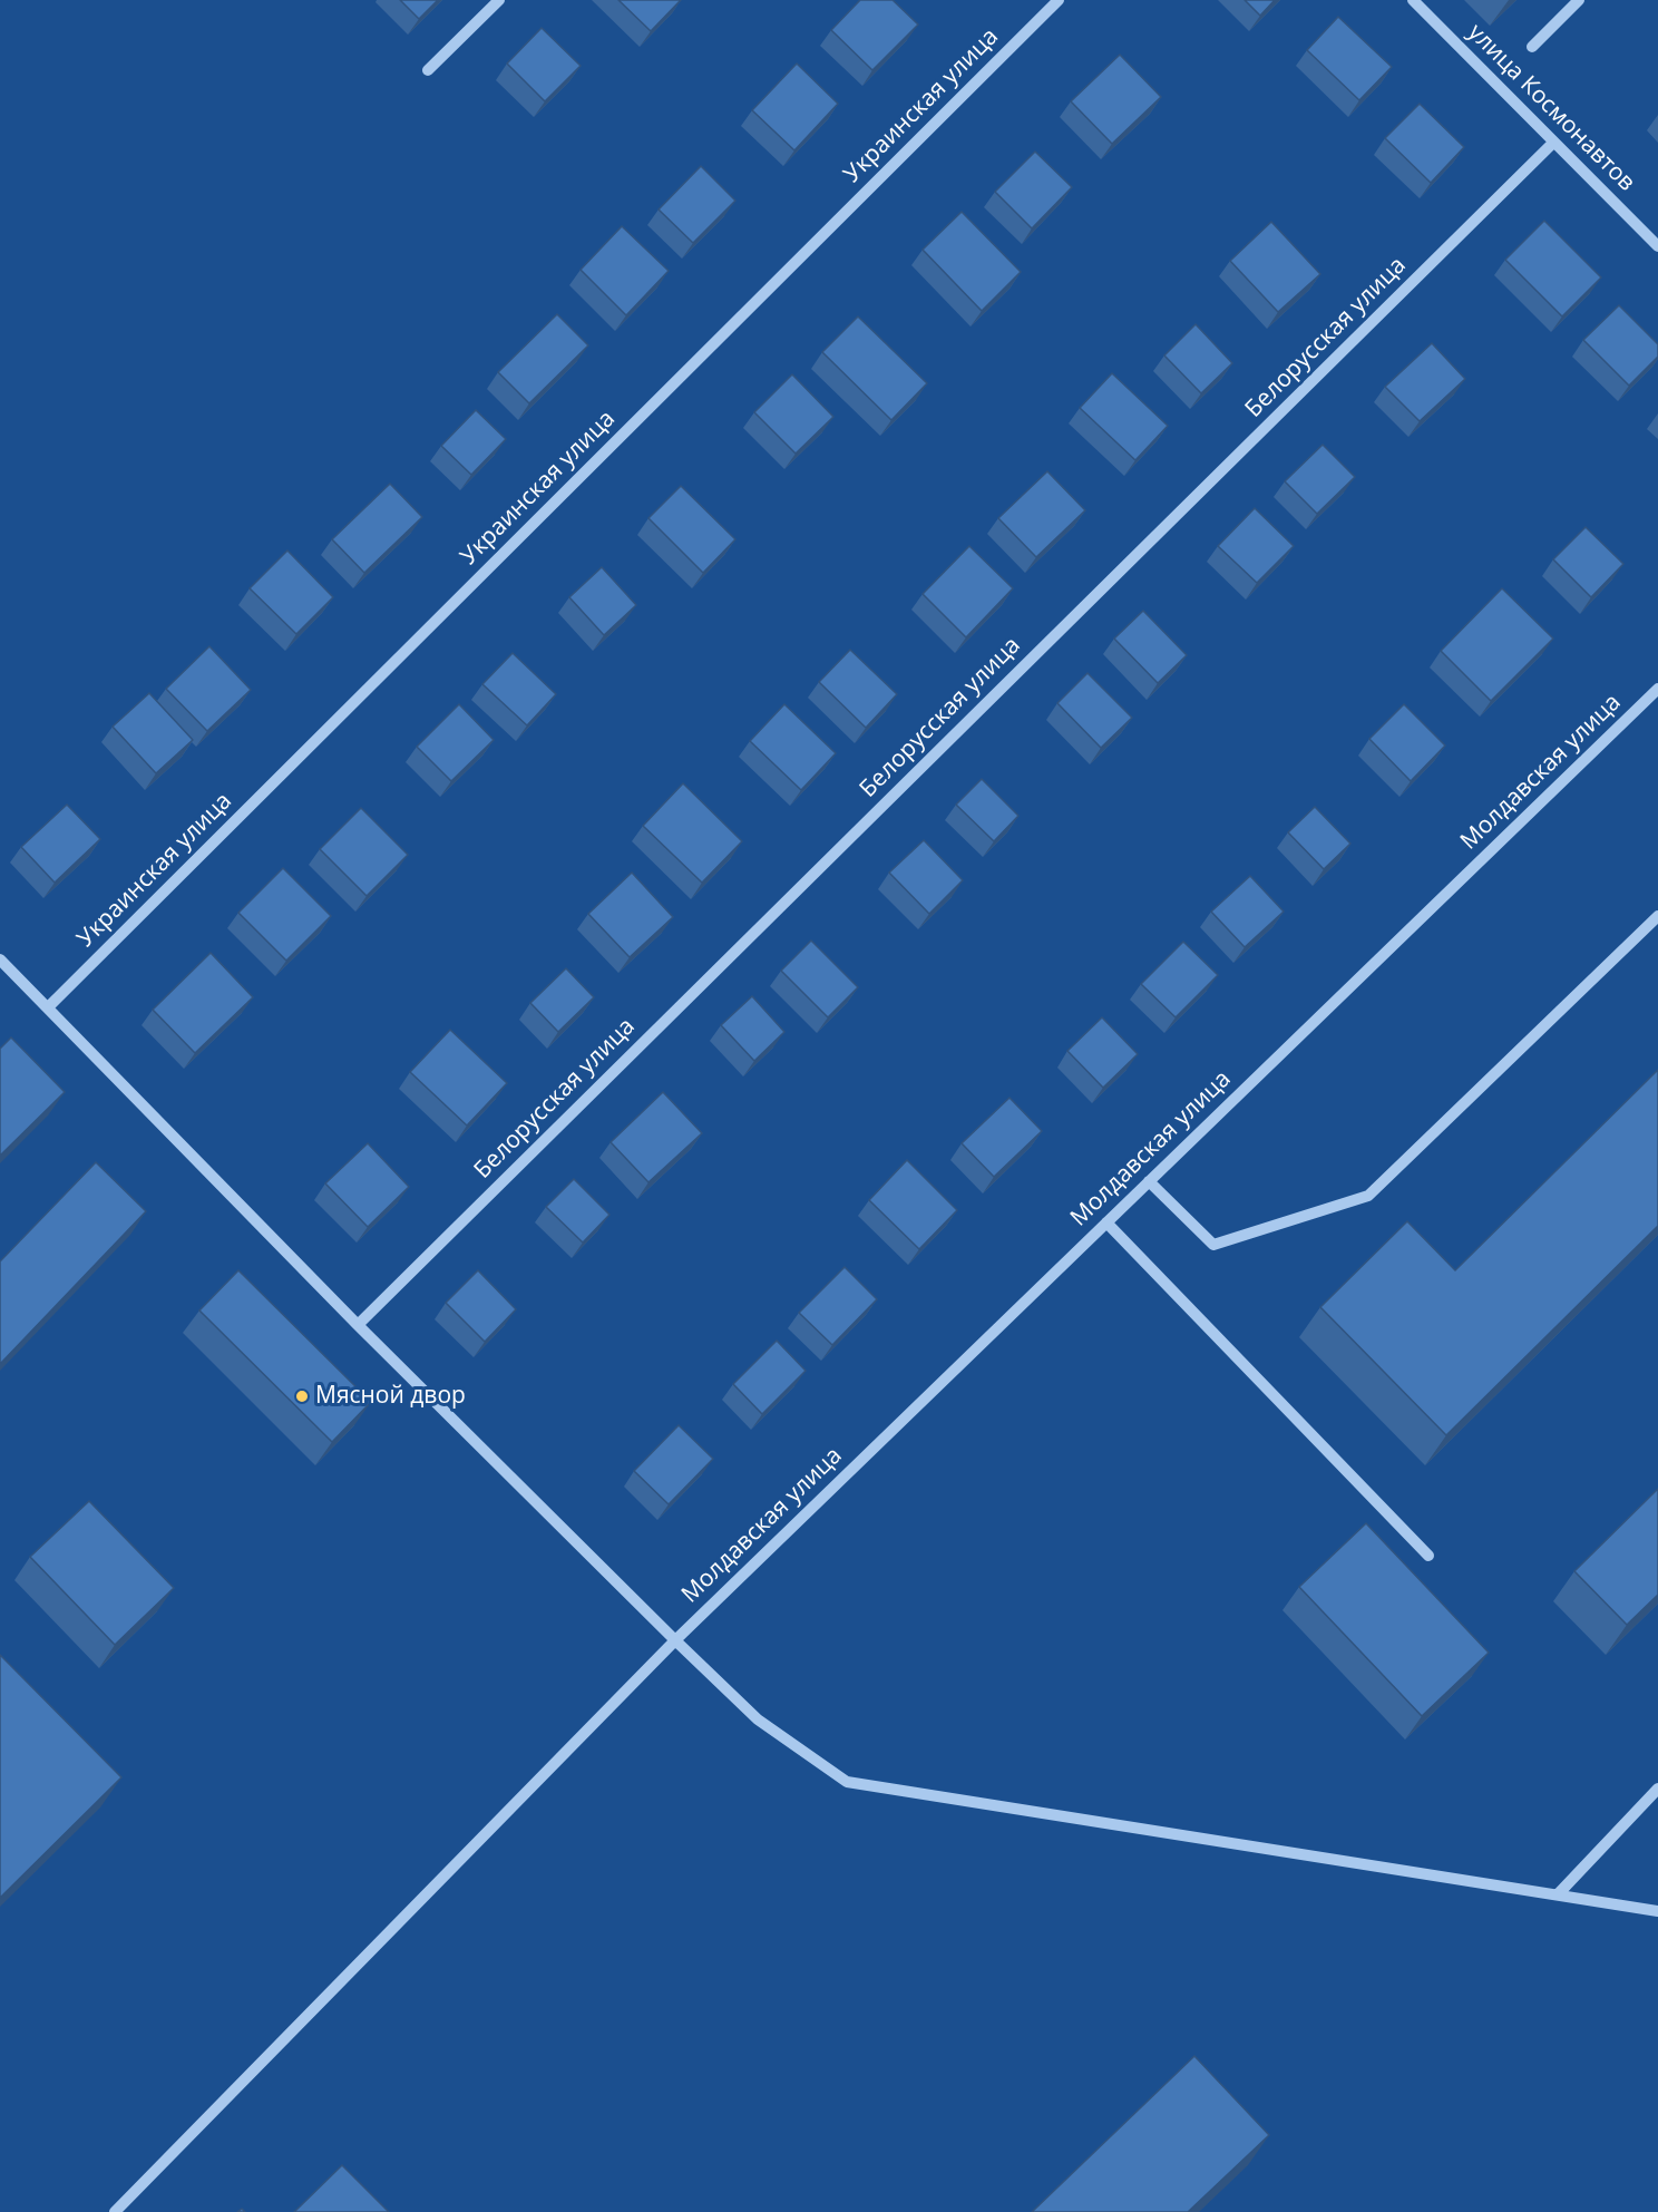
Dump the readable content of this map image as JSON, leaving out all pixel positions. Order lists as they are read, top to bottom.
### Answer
{
  "streets": {
    "street": [
      "Украинская улица",
      "улица Космонавтов",
      "Белорусская улица",
      "Молдавская улица"
    ]
  },
  "crossings": [
    ["улица Космонавтов", "Белорусская улица"]
  ],
  "places": ["Мясной двор"]
}
